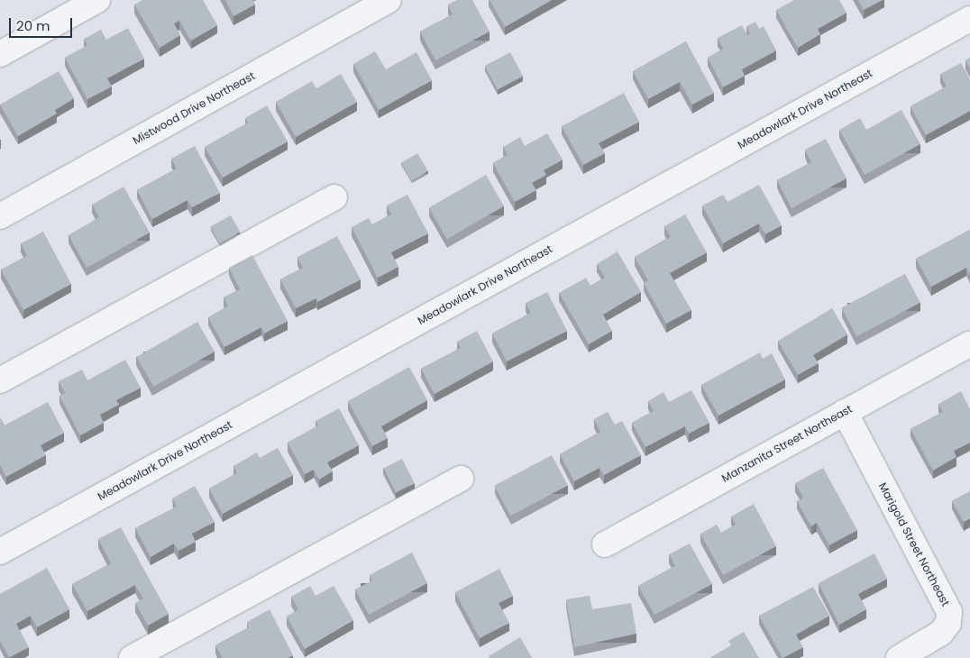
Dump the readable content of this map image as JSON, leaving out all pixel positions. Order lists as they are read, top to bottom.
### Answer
{
  "streets": {
    "street": [
      "Mistwood Drive Northeast",
      "Meadowlark Drive Northeast",
      "Manzanita Street Northeast",
      "Marigold Street Northeast"
    ]
  },
  "crossings": [
    ["Manzanita Street Northeast", "Marigold Street Northeast"]
  ],
  "scale_bar": "20 m"
}
